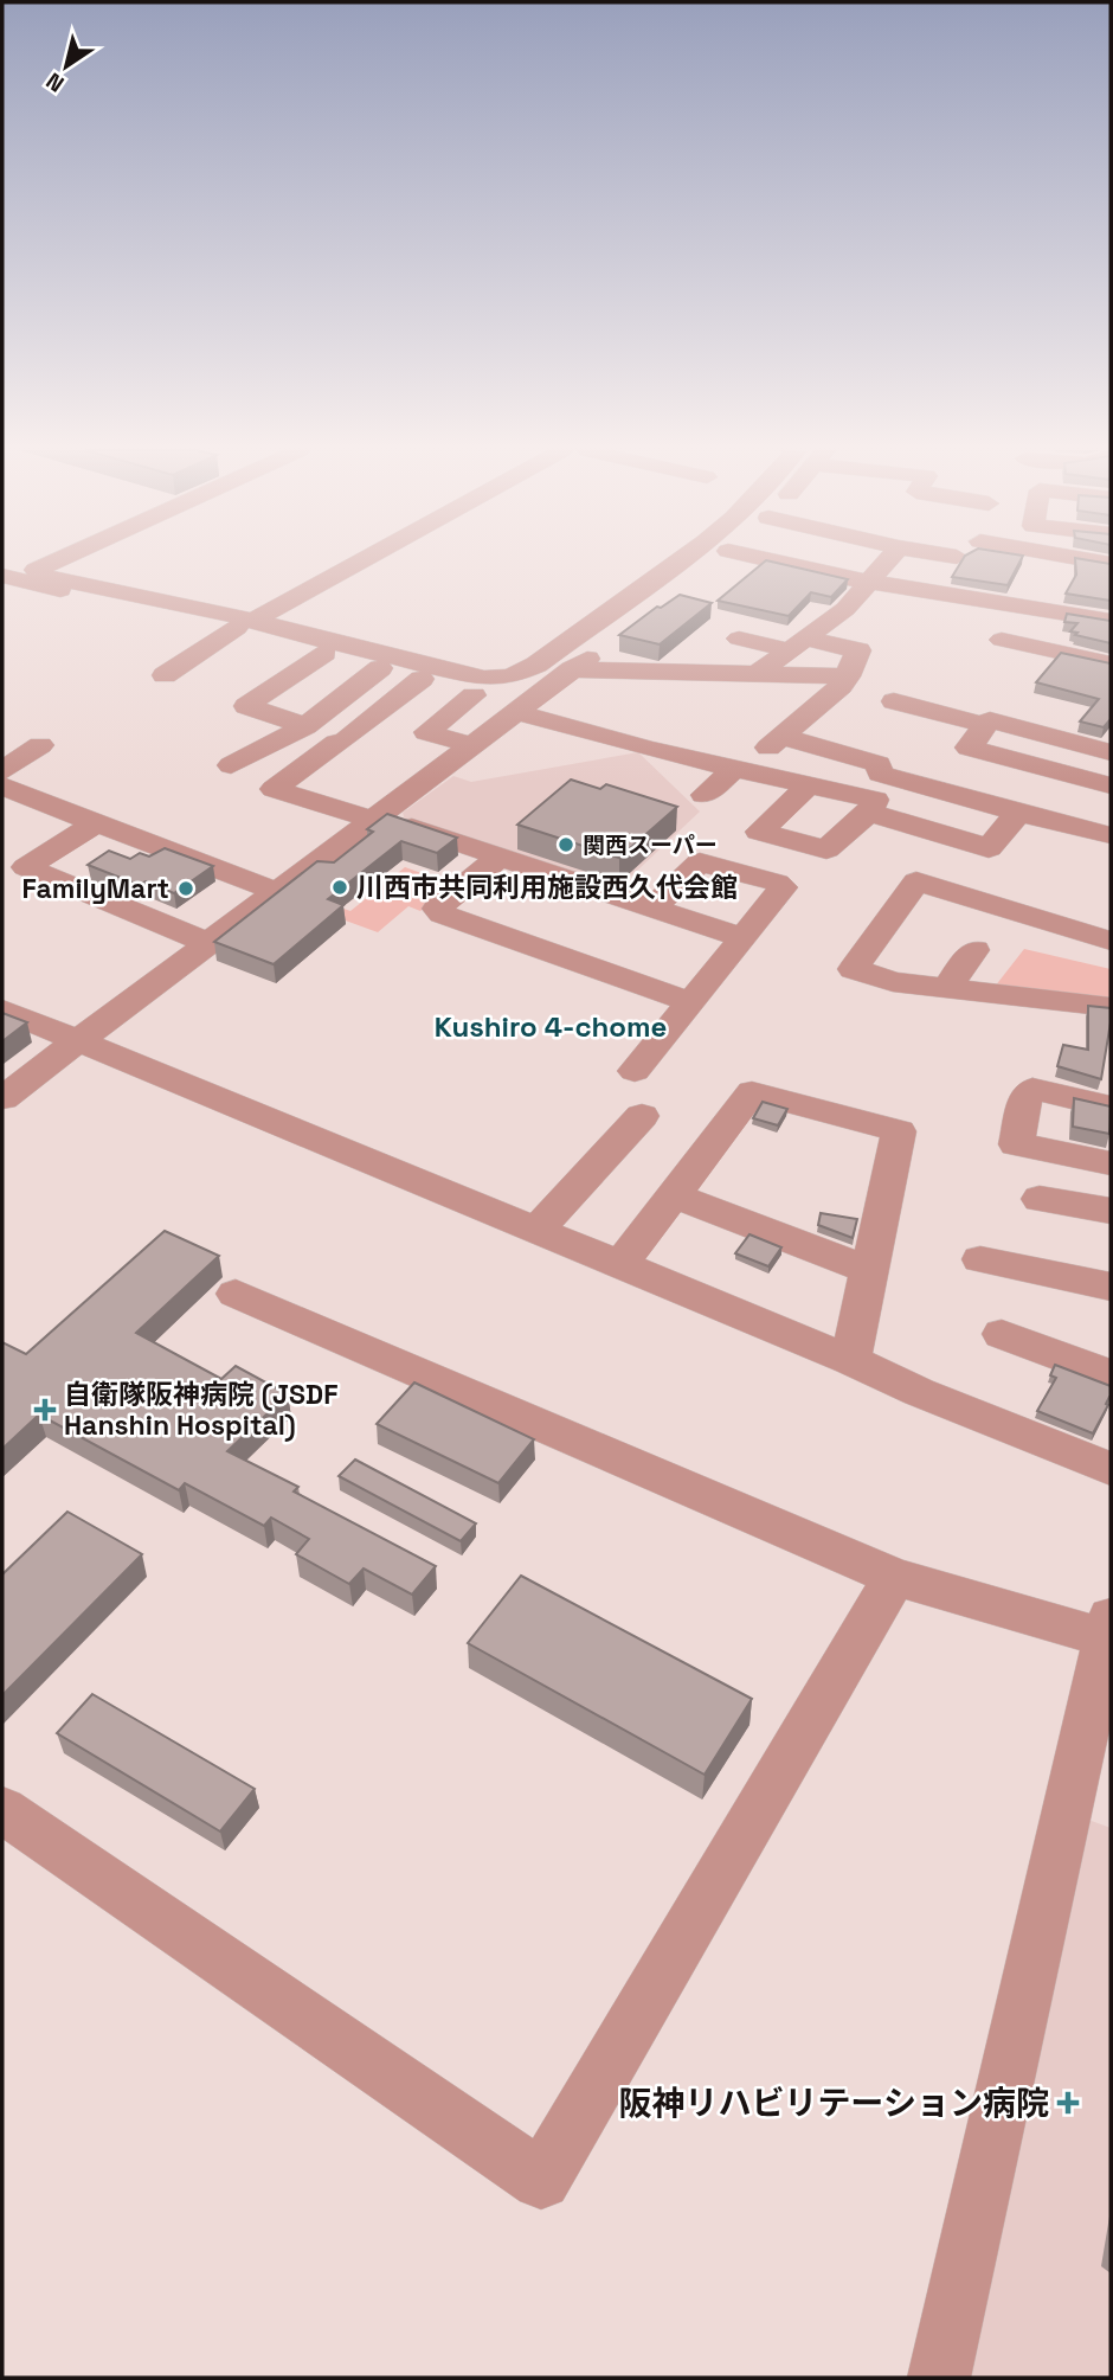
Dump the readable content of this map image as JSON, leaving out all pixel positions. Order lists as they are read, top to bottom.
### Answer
{
  "districts": ["Kushiro 4-chome"],
  "places": {
    "other": ["関西スーパー", "川西市共同利用施設西久代会館", "FamilyMart"],
    "health": ["自衛隊阪神病院 (JSDF Hanshin Hospital)", "阪神リハビリテーション病院"]
  },
  "north": "bottom left"
}
